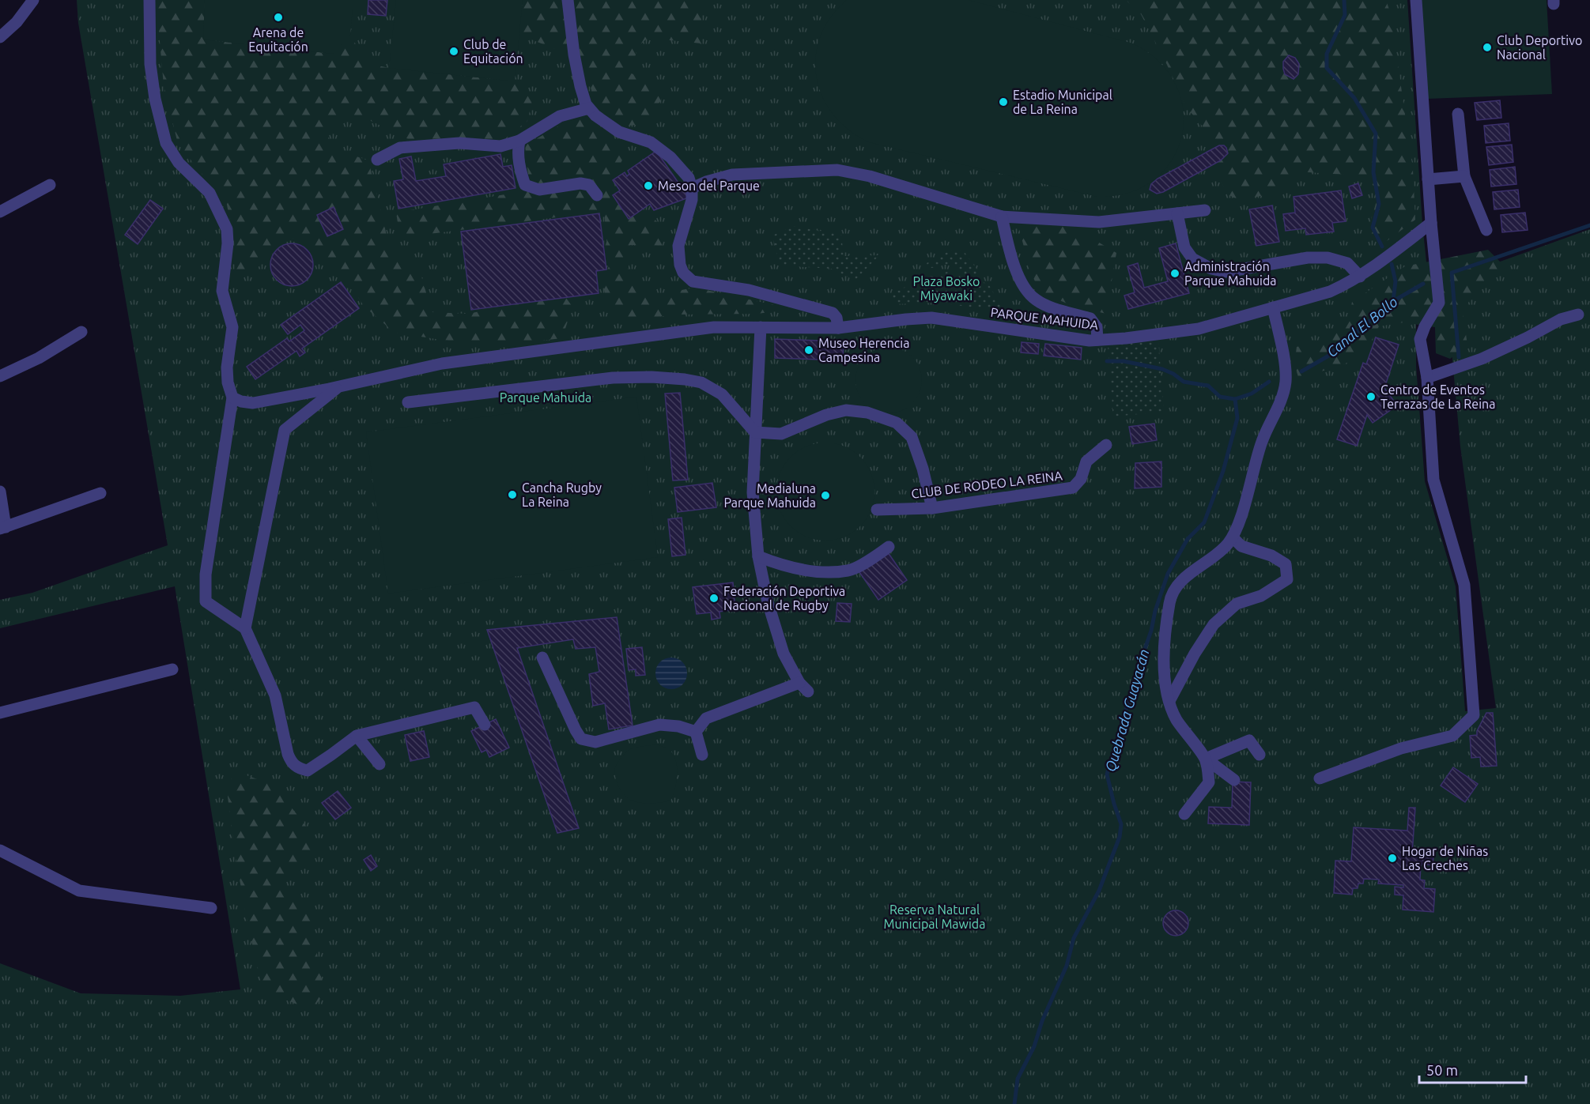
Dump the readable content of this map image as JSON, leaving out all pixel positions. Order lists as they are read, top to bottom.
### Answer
{
  "streets": {
    "street": ["PARQUE MAHUIDA", "CLUB DE RODEO LA REINA"]
  },
  "water": ["Canal El Bollo", "Quebrada Guayacán"],
  "parks": ["Plaza Bosko Miyawaki", "Parque Mahuida", "Reserva Natural Municipal Mawida"],
  "places": [
    "Arena de Equitación",
    "Club Deportivo Nacional",
    "Club de Equitación",
    "Estadio Municipal de La Reina",
    "Meson del Parque",
    "Administración Parque Mahuida",
    "Museo Herencia Campesina",
    "Centro de Eventos Terrazas de La Reina",
    "Cancha Rugby La Reina",
    "Medialuna Parque Mahuida",
    "Federación Deportiva Nacional de Rugby",
    "Hogar de Niñas Las Creches"
  ],
  "scale_bar": "50 m"
}
